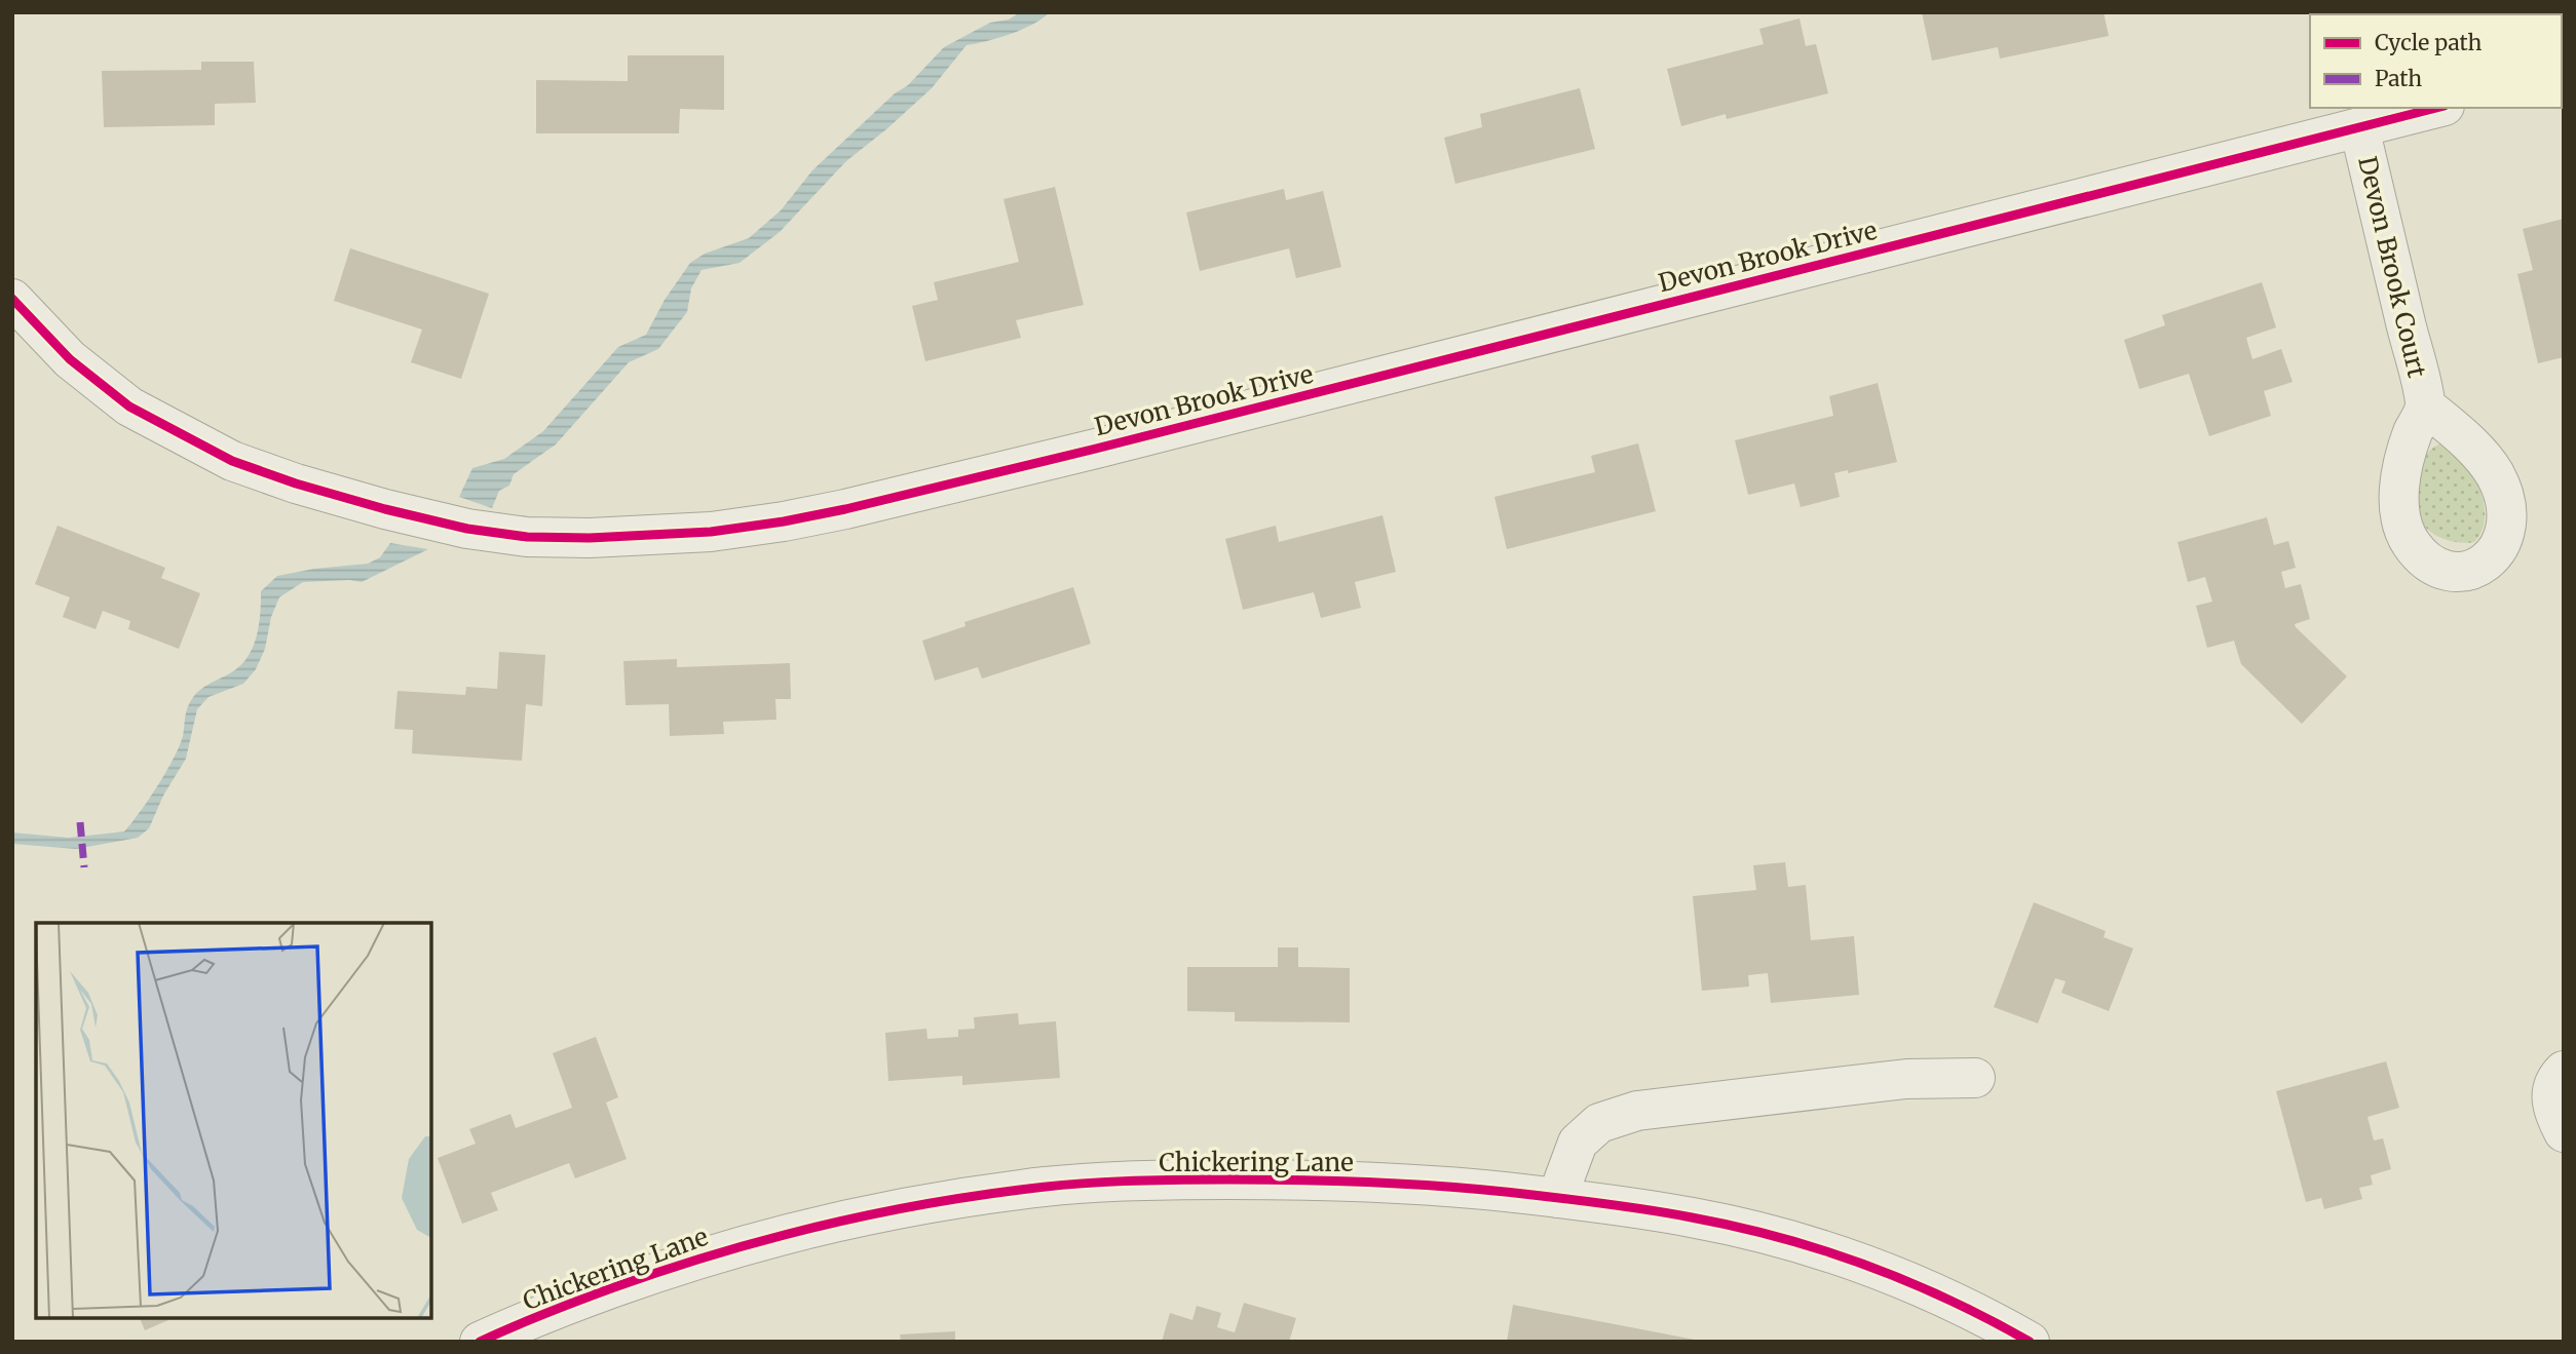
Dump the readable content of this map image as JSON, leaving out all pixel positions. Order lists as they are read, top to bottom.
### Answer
{
  "streets": {
    "street": ["Devon Brook Drive", "Devon Brook Court", "Chickering Lane"]
  },
  "crossings": [
    ["Devon Brook Drive", "Devon Brook Court"]
  ],
  "legend": ["Cycle path", "Path"]
}
